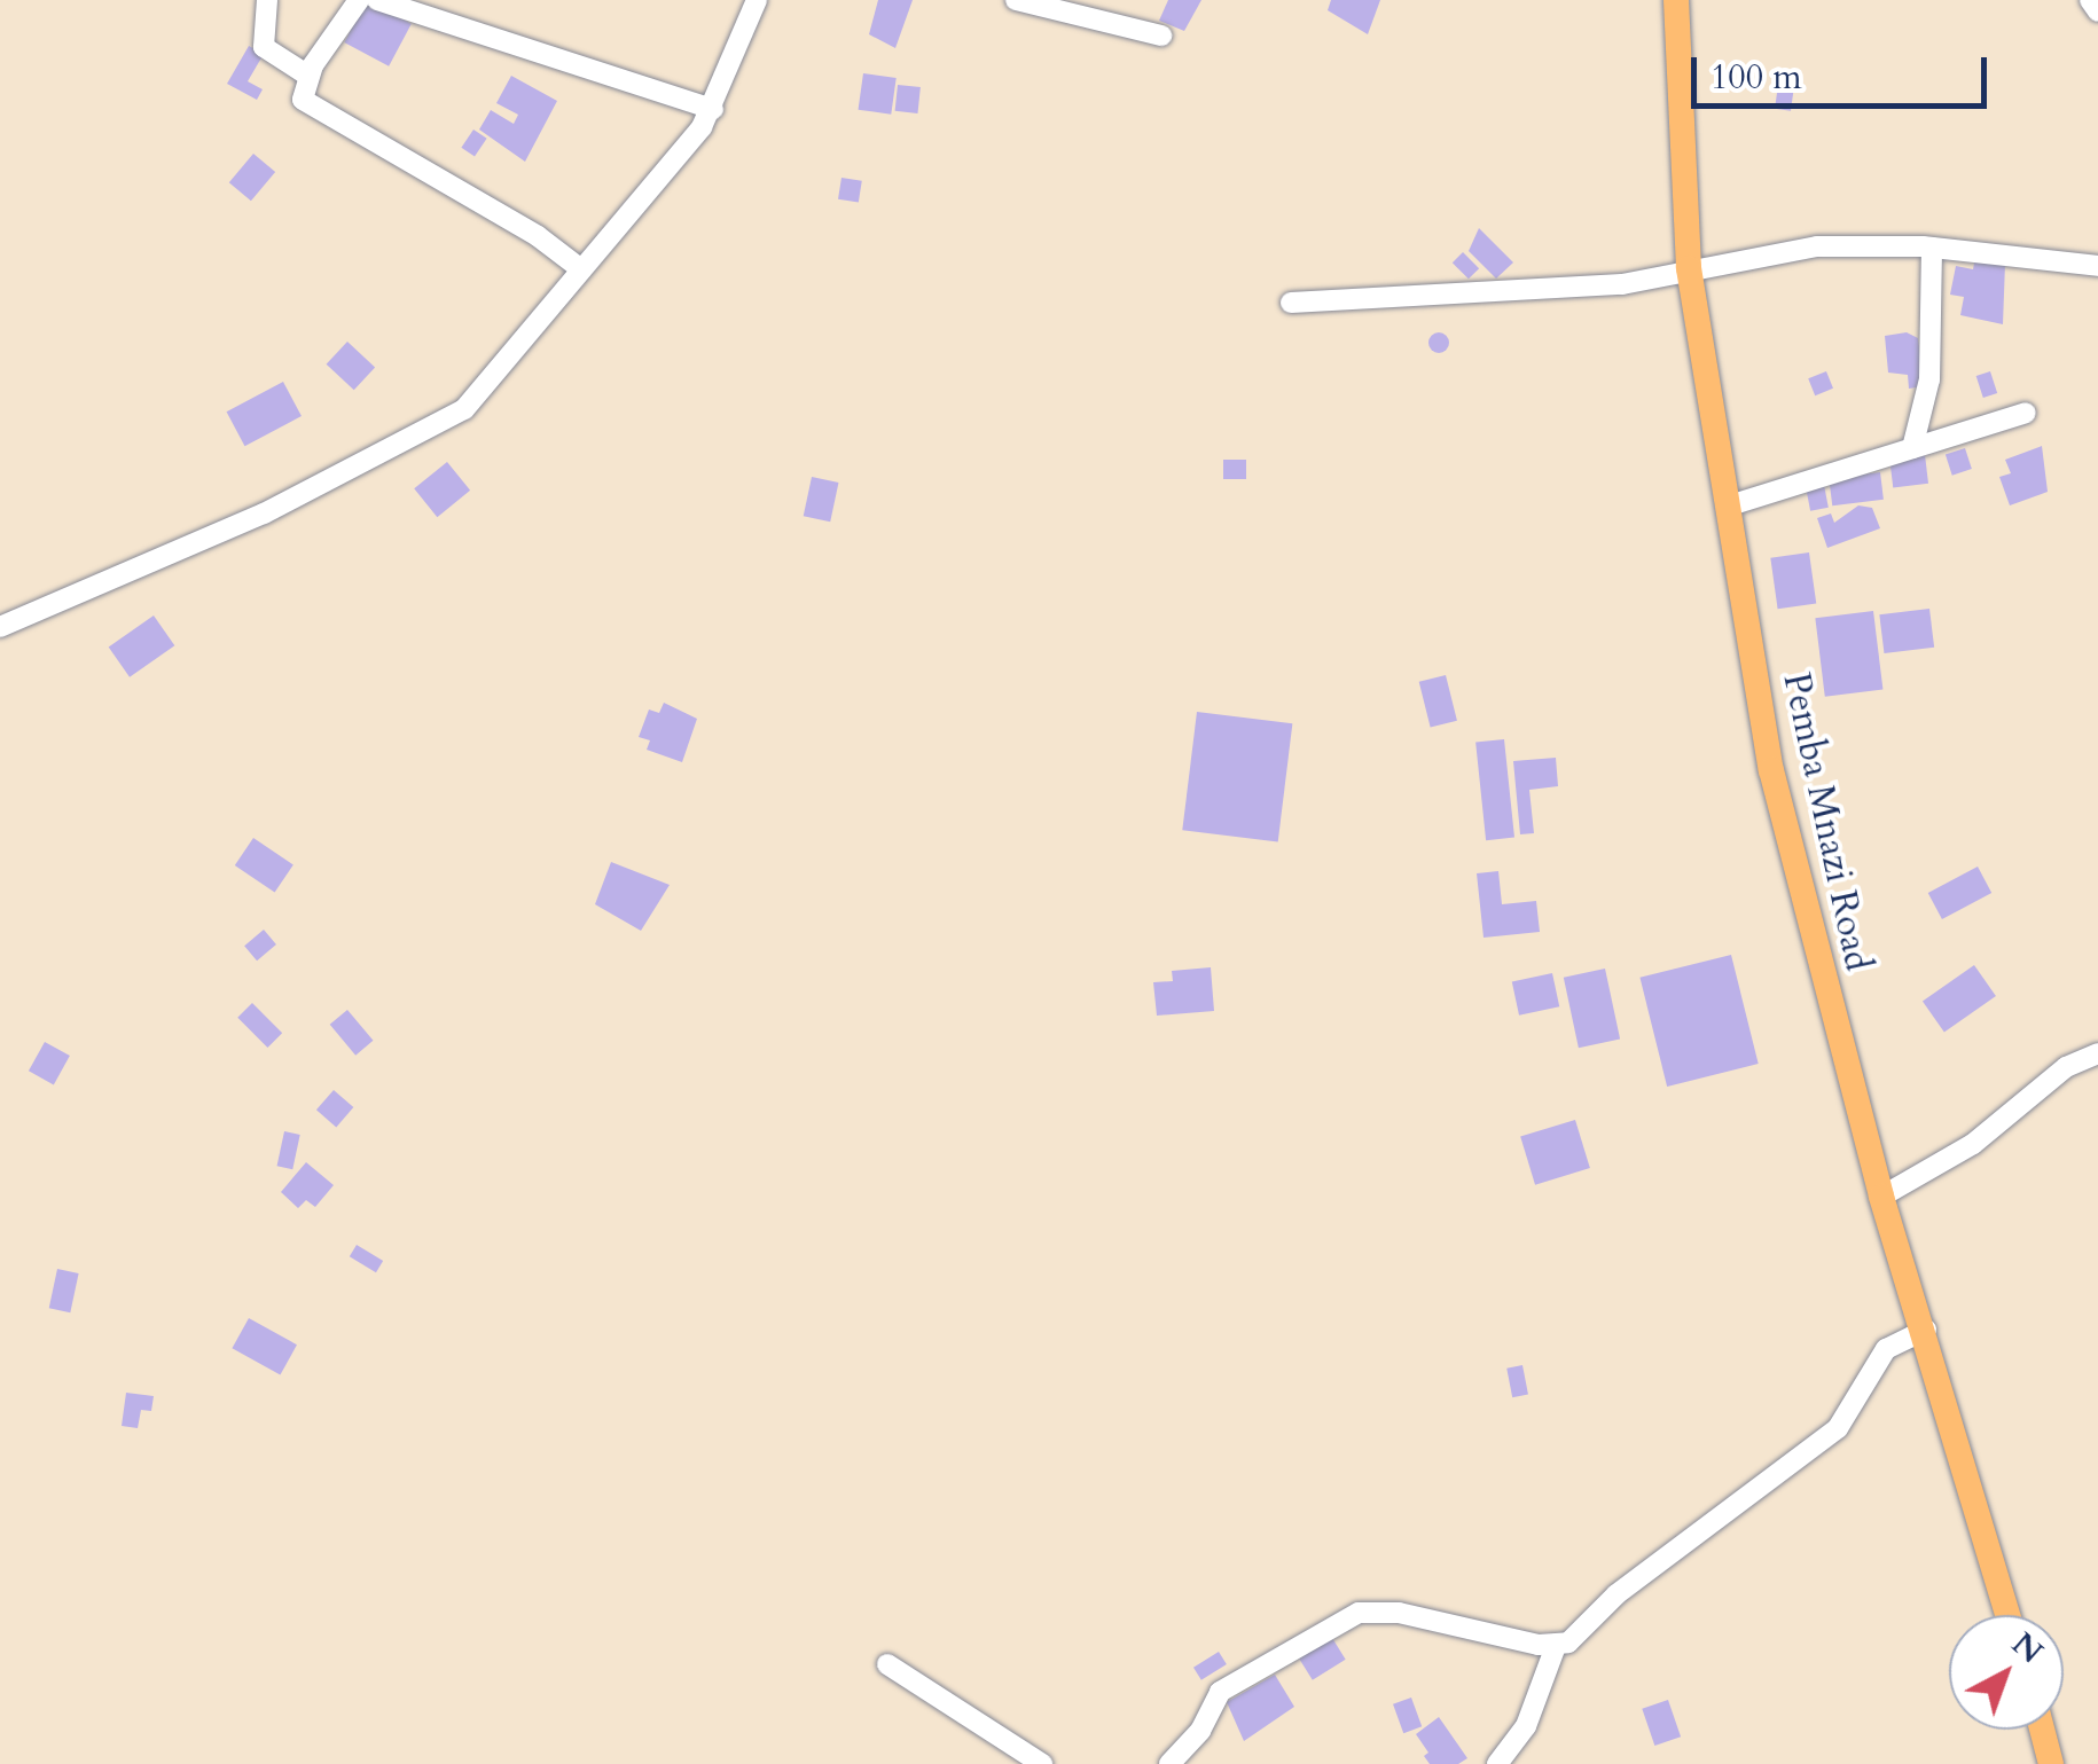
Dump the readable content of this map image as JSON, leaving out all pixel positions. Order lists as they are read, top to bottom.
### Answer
{
  "streets": {
    "main road": ["Pemba Mnazi Road"]
  },
  "scale_bar": "100 m",
  "north": "top right"
}
